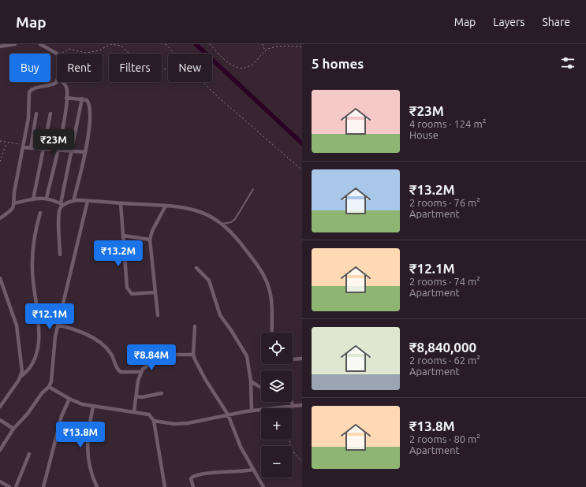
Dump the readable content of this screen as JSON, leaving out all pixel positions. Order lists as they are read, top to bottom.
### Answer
{
  "page": {
    "header": "Map",
    "nav": ["Map", "Layers", "Share"],
    "heading": "5 homes",
    "chip": [
      "Buy",
      "Rent",
      "Filters",
      "New"
    ],
    "list": [
      {
        "name": "₹23M",
        "note": "4 rooms · 124 m² · House"
      },
      {
        "name": "₹13.2M",
        "note": "2 rooms · 76 m² · Apartment"
      },
      {
        "name": "₹12.1M",
        "note": "2 rooms · 74 m² · Apartment"
      },
      {
        "name": "₹8,840,000",
        "note": "2 rooms · 62 m² · Apartment"
      },
      {
        "name": "₹13.8M",
        "note": "2 rooms · 80 m² · Apartment"
      }
    ],
    "price": [
      "₹23M",
      "₹13.2M",
      "₹12.1M",
      "₹8.84M",
      "₹13.8M"
    ],
    "map_buttons": ["+", "−"]
  }
}
